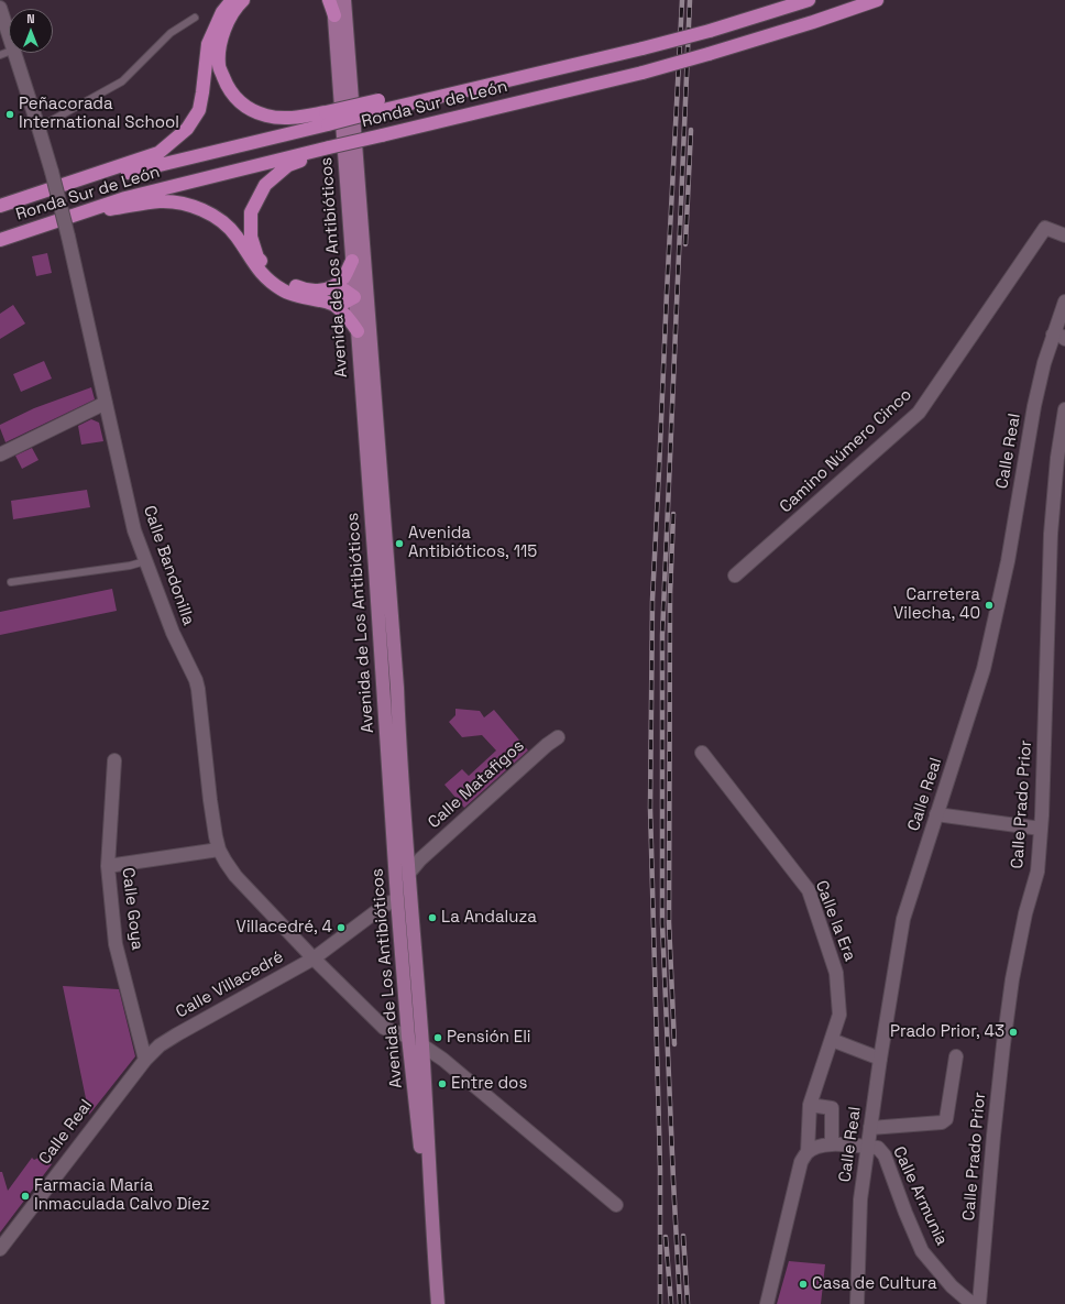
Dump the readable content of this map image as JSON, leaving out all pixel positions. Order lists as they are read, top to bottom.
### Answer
{
  "streets": {
    "highway": ["Ronda Sur de León"],
    "main road": ["Avenida de Los Antibióticos"],
    "street": [
      "Camino Número Cinco",
      "Calle Real",
      "Calle Bandonilla",
      "Calle Matafigos",
      "Calle Prado Prior",
      "Calle Goya",
      "Calle la Era",
      "Calle Villacedré",
      "Calle Armunia"
    ]
  },
  "crossings": [
    ["Avenida de Los Antibióticos", "Calle Bandonilla"],
    ["Avenida de Los Antibióticos", "Calle Matafigos"],
    ["Avenida de Los Antibióticos", "Calle Villacedré"],
    ["Calle Real", "Calle Goya"],
    ["Calle Real", "Calle Villacedré"],
    ["Calle Real", "Calle Armunia"],
    ["Calle Bandonilla", "Calle Villacedré"],
    ["Calle Goya", "Calle Villacedré"]
  ],
  "places": [
    "Peñacorada International School",
    "Avenida Antibióticos, 115",
    "Carretera Vilecha, 40",
    "La Andaluza",
    "Villacedré, 4",
    "Prado Prior, 43",
    "Pensión Eli",
    "Entre dos",
    "Farmacia María Inmaculada Calvo Díez",
    "Casa de Cultura"
  ],
  "north": "top"
}
